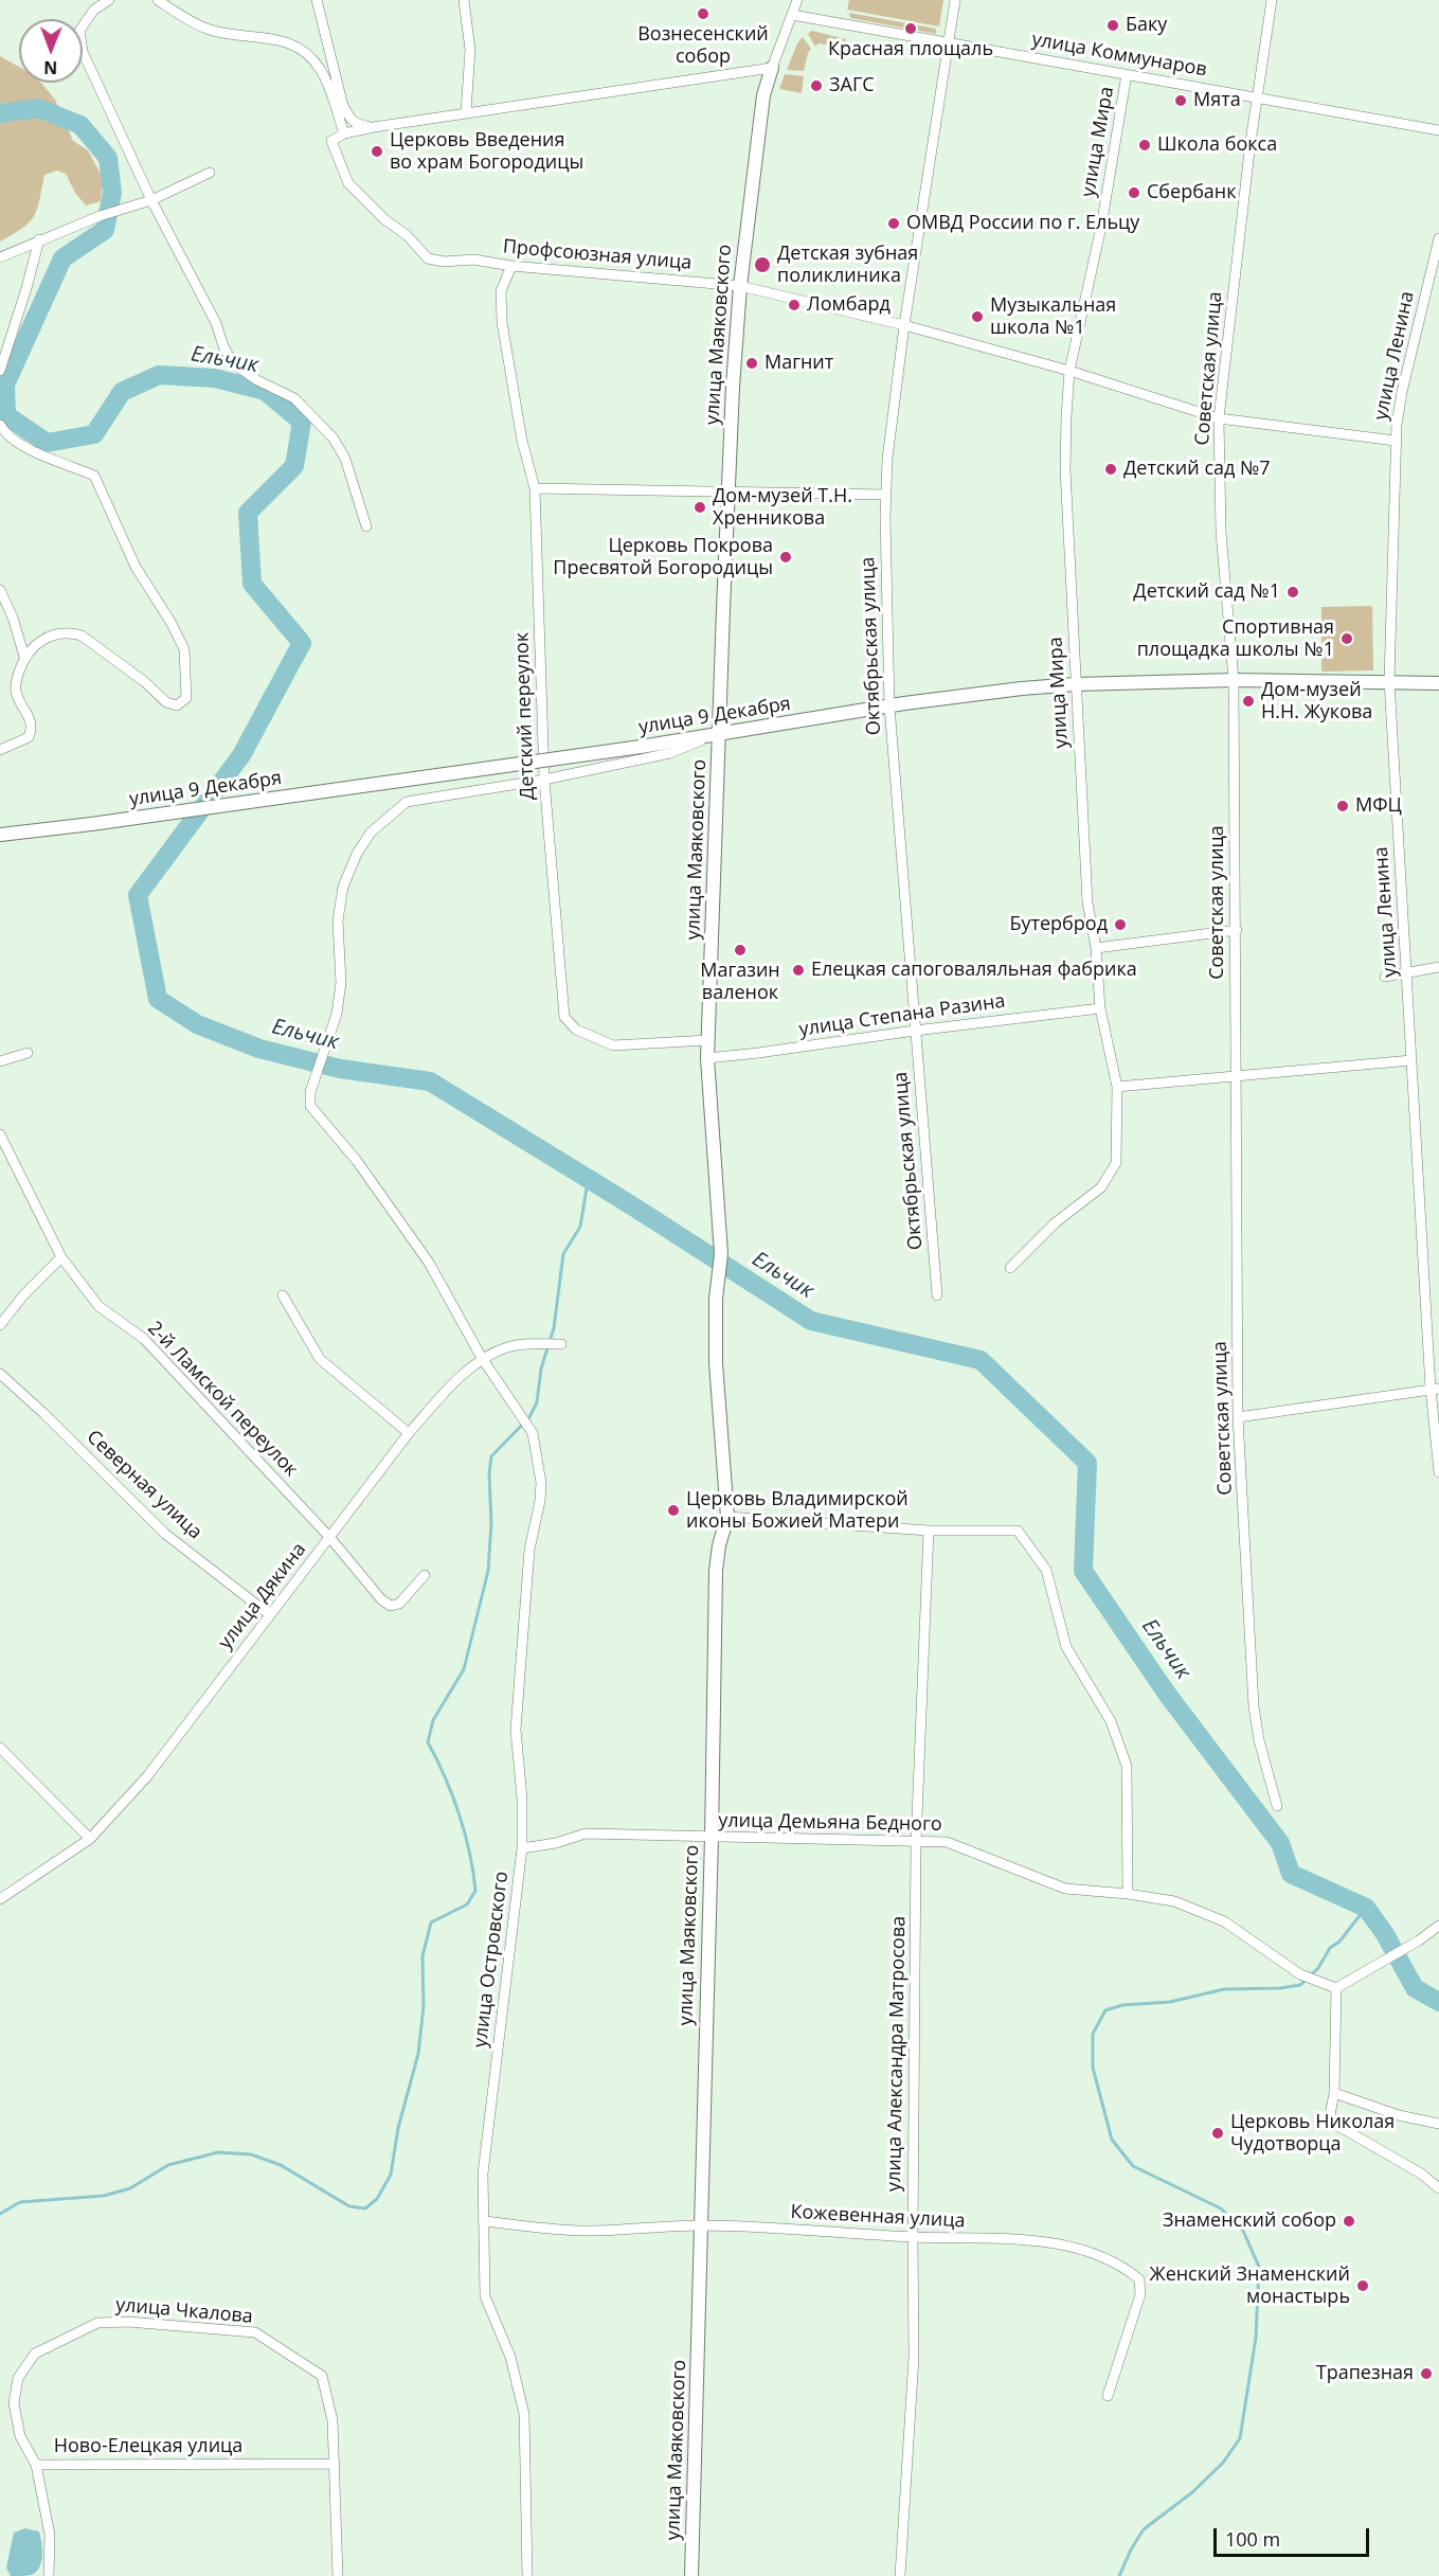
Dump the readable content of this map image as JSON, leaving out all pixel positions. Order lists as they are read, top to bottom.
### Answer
{
  "streets": {
    "main road": ["улица Маяковского", "улица 9 Декабря"],
    "street": [
      "улица Коммунаров",
      "улица Мира",
      "Профсоюзная улица",
      "улица Ленина",
      "Советская улица",
      "Октябрьская улица",
      "Детский переулок",
      "улица Степана Разина",
      "2-й Ламской переулок",
      "Северная улица",
      "улица Дякина",
      "улица Демьяна Бедного",
      "улица Островского",
      "улица Александра Матросова",
      "Кожевенная улица",
      "улица Чкалова",
      "Ново-Елецкая улица"
    ]
  },
  "crossings": [
    ["улица Коммунаров", "улица Мира"],
    ["улица Коммунаров", "Советская улица"],
    ["улица Коммунаров", "Октябрьская улица"],
    ["улица Мира", "Профсоюзная улица"],
    ["улица Мира", "улица 9 Декабря"],
    ["улица Мира", "улица Степана Разина"],
    ["Профсоюзная улица", "улица Маяковского"],
    ["Профсоюзная улица", "улица Ленина"],
    ["Профсоюзная улица", "Советская улица"],
    ["Профсоюзная улица", "Октябрьская улица"],
    ["Профсоюзная улица", "Детский переулок"],
    ["улица Маяковского", "Детский переулок"],
    ["улица Маяковского", "улица 9 Декабря"],
    ["улица Маяковского", "улица Степана Разина"],
    ["улица Маяковского", "улица Демьяна Бедного"],
    ["улица Маяковского", "улица Островского"],
    ["улица Маяковского", "Кожевенная улица"],
    ["улица Ленина", "улица 9 Декабря"],
    ["Советская улица", "улица 9 Декабря"],
    ["Октябрьская улица", "улица 9 Декабря"],
    ["Октябрьская улица", "улица Степана Разина"],
    ["Детский переулок", "улица Островского"],
    ["улица 9 Декабря", "улица Островского"],
    ["2-й Ламской переулок", "улица Дякина"],
    ["Северная улица", "улица Дякина"],
    ["улица Дякина", "улица Островского"],
    ["улица Демьяна Бедного", "улица Островского"],
    ["улица Демьяна Бедного", "улица Александра Матросова"],
    ["улица Островского", "Кожевенная улица"],
    ["улица Александра Матросова", "Кожевенная улица"],
    ["улица Чкалова", "Ново-Елецкая улица"]
  ],
  "water": ["Ельчик"],
  "places": [
    "Вознесенский собор",
    "Баку",
    "Красная площаль",
    "ЗАГС",
    "Мята",
    "Школа бокса",
    "Церковь Введения во храм Богородицы",
    "Сбербанк",
    "ОМВД России по г. Ельцу",
    "Детская зубная поликлиника",
    "Ломбард",
    "Музыкальная школа №1",
    "Магнит",
    "Детский сад №7",
    "Дом-музей Т.Н. Хренникова",
    "Церковь Покрова Пресвятой Богородицы",
    "Детский сад №1",
    "Спортивная площадка школы №1",
    "Дом-музей Н.Н. Жукова",
    "МФЦ",
    "Бутерброд",
    "Магазин валенок",
    "Елецкая сапоговаляльная фабрика",
    "Церковь Владимирской иконы Божией Матери",
    "Церковь Николая Чудотворца",
    "Знаменский собор",
    "Женский Знаменский монастырь",
    "Трапезная"
  ],
  "scale_bar": "100 m",
  "north": "bottom"
}
